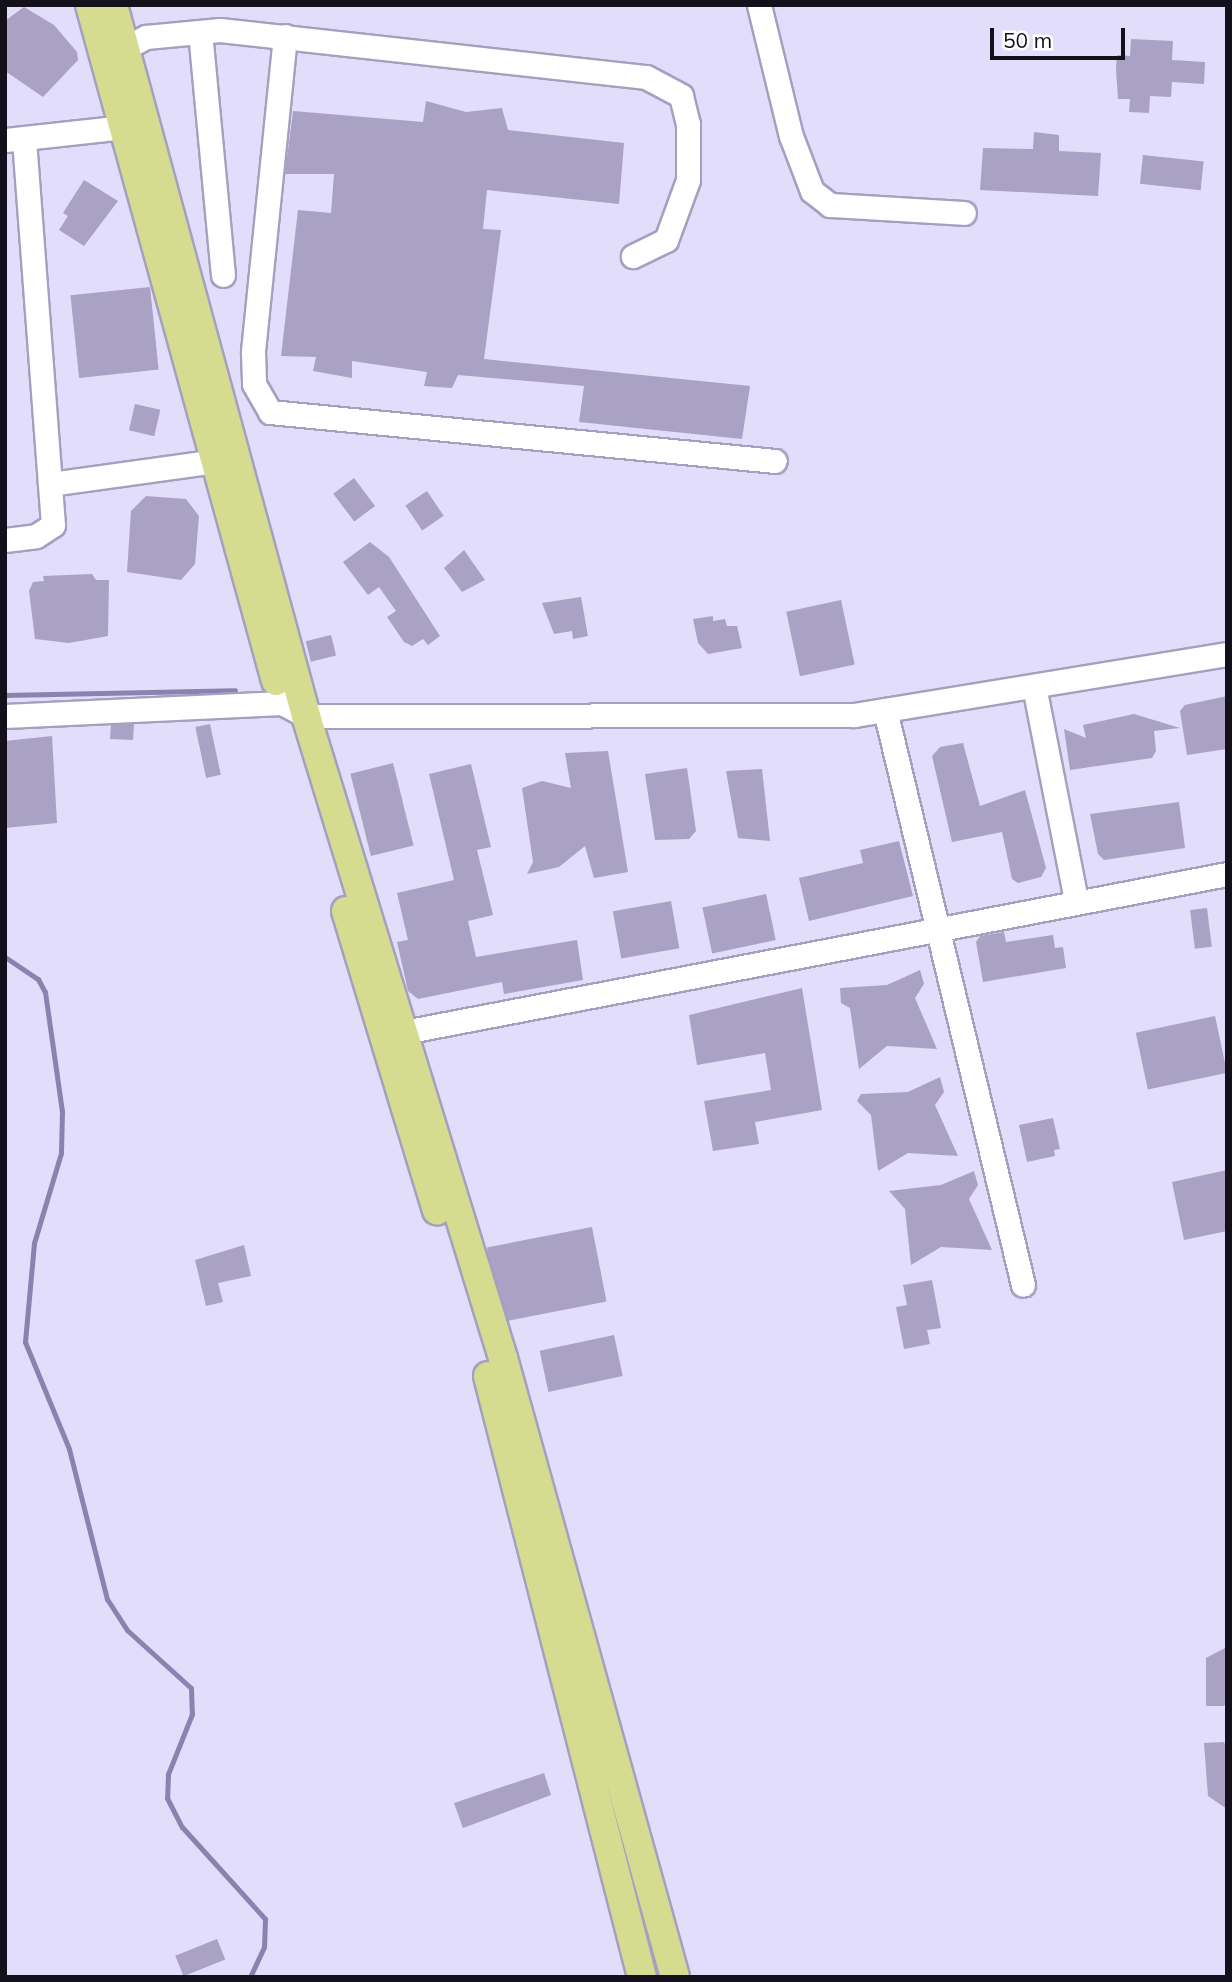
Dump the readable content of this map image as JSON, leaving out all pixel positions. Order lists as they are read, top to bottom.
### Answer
{
  "scale_bar": "50 m"
}
